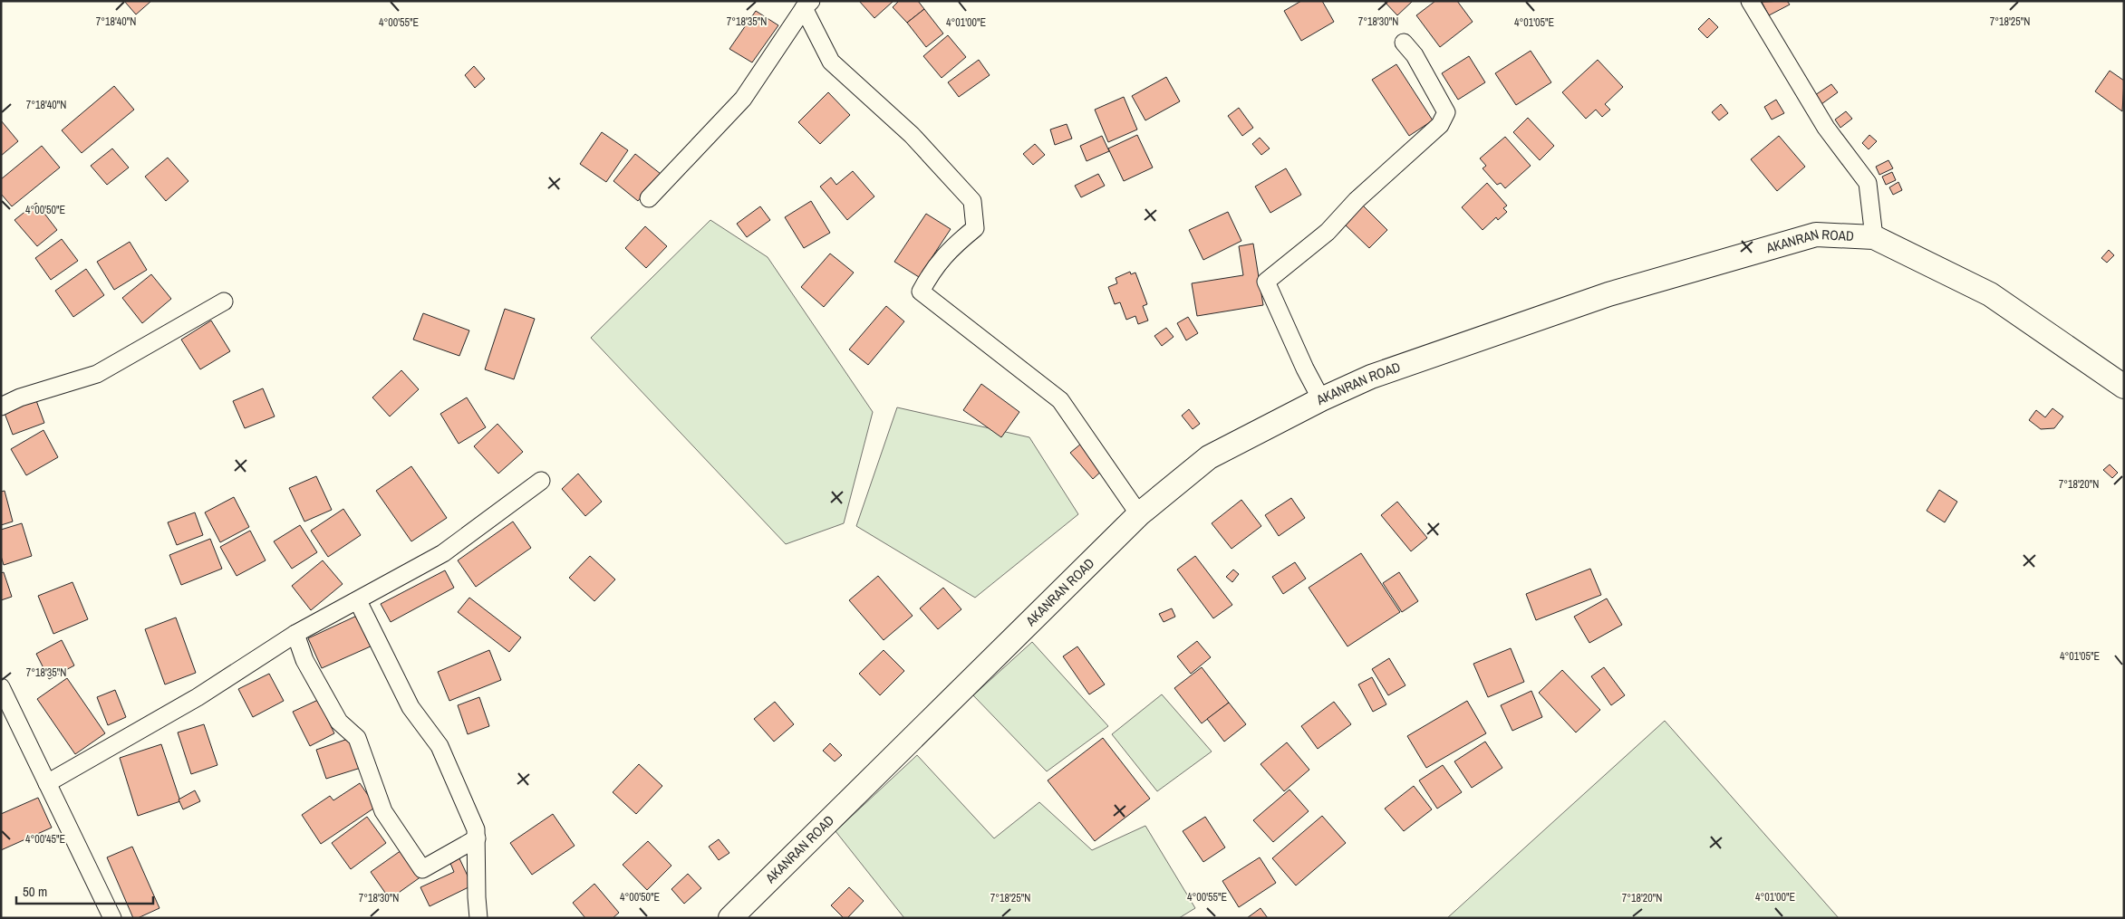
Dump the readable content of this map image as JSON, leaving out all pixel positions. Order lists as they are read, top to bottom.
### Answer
{
  "streets": {
    "main road": ["AKANRAN ROAD"]
  },
  "scale_bar": "50 m",
  "coordinates": [
    "7°18'35\"N",
    "7°18'30\"N",
    "7°18'25\"N",
    "7°18'40\"N",
    "4°00'55\"E",
    "4°01'00\"E",
    "4°01'05\"E",
    "4°00'50\"E",
    "7°18'20\"N",
    "4°00'45\"E"
  ]
}
